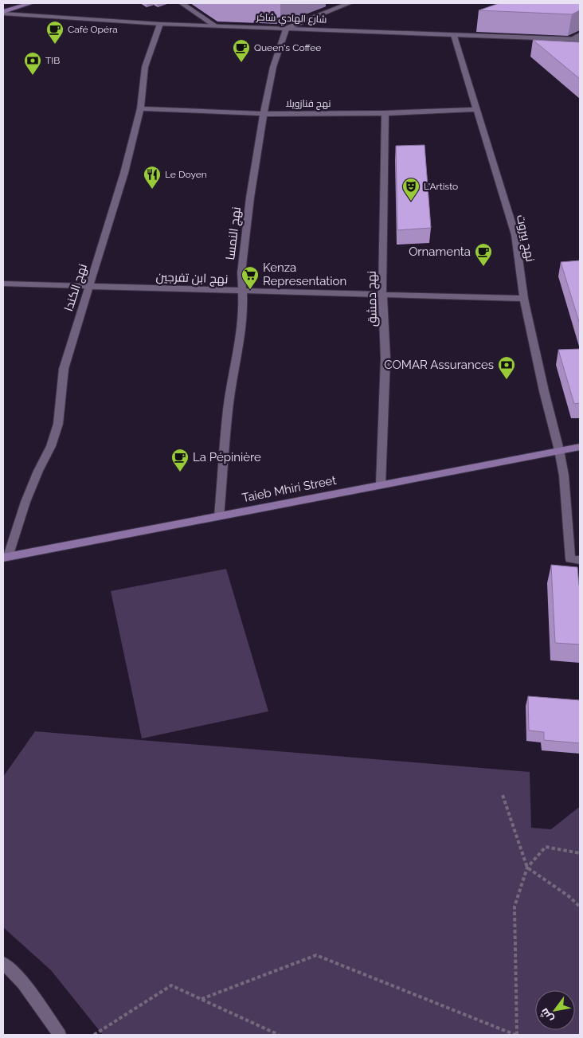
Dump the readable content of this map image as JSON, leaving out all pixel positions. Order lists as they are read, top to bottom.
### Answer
{
  "streets": {
    "main road": ["Taieb Mhiri Street"],
    "street": [
      "شارع الهادي شاكر",
      "نهج فنازويلا",
      "نهج النمسا",
      "نهج بيروت",
      "نهج ابن تفرجين",
      "نهج الكندا",
      "نهج دمشق"
    ]
  },
  "crossings": [
    ["شارع الهادي شاكر", "نهج النمسا"],
    ["شارع الهادي شاكر", "نهج بيروت"],
    ["شارع الهادي شاكر", "نهج الكندا"],
    ["نهج فنازويلا", "نهج النمسا"],
    ["نهج فنازويلا", "نهج بيروت"],
    ["نهج فنازويلا", "نهج الكندا"],
    ["نهج فنازويلا", "نهج دمشق"],
    ["نهج النمسا", "نهج ابن تفرجين"],
    ["نهج النمسا", "Taieb Mhiri Street"],
    ["نهج بيروت", "نهج ابن تفرجين"],
    ["نهج بيروت", "Taieb Mhiri Street"],
    ["نهج ابن تفرجين", "نهج الكندا"],
    ["نهج ابن تفرجين", "نهج دمشق"],
    ["نهج الكندا", "Taieb Mhiri Street"],
    ["نهج دمشق", "Taieb Mhiri Street"]
  ],
  "places": {
    "cafe": [
      "Café Opéra",
      "Queen's Coffee",
      "Ornamenta",
      "La Pépinière"
    ],
    "bank": ["TIB", "COMAR Assurances"],
    "restaurant": ["Le Doyen"],
    "theatre": ["L'Artisto"],
    "supermarket": ["Kenza Representation"]
  },
  "north": "bottom left"
}
